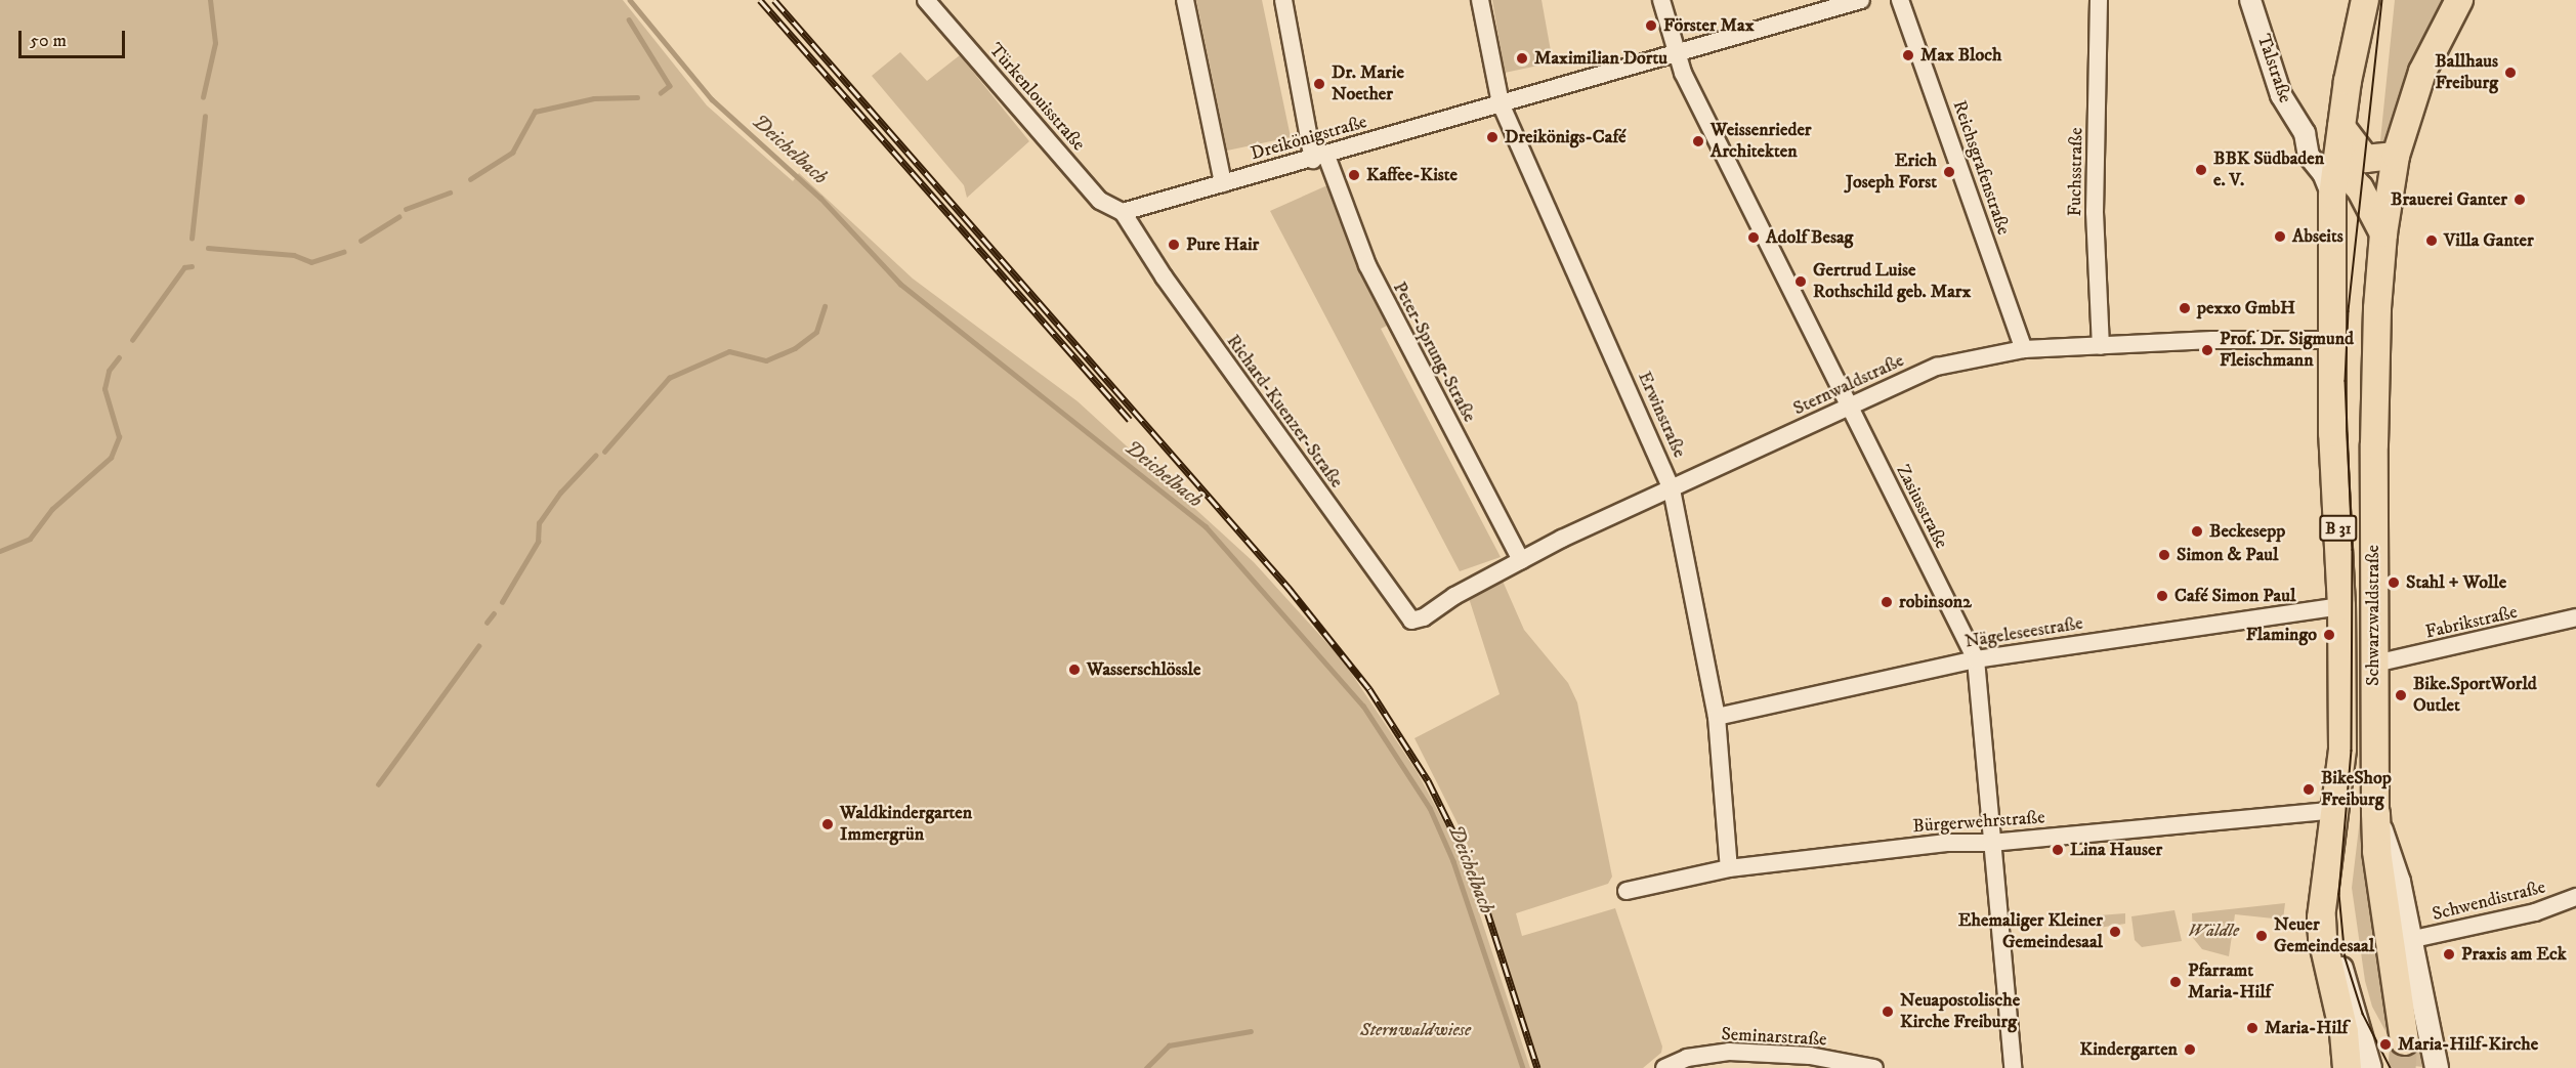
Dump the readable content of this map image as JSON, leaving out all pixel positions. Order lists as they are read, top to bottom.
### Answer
{
  "streets": {
    "highway": ["B 31"],
    "main road": ["Schwarzwaldstraße"],
    "street": [
      "Talstraße",
      "Türkenlouisstraße",
      "Dreikönigstraße",
      "Reichsgrafenstraße",
      "Fuchsstraße",
      "Peter-Sprung-Straße",
      "Sternwaldstraße",
      "Richard-Kuenzer-Straße",
      "Erwinstraße",
      "Zasiusstraße",
      "Fabrikstraße",
      "Nägeleseestraße",
      "Bürgerwehrstraße",
      "Schwendistraße",
      "Seminarstraße"
    ]
  },
  "crossings": [
    ["Talstraße", "Schwarzwaldstraße"],
    ["Türkenlouisstraße", "Dreikönigstraße"],
    ["Türkenlouisstraße", "Richard-Kuenzer-Straße"],
    ["Dreikönigstraße", "Peter-Sprung-Straße"],
    ["Dreikönigstraße", "Richard-Kuenzer-Straße"],
    ["Dreikönigstraße", "Erwinstraße"],
    ["Dreikönigstraße", "Zasiusstraße"],
    ["Reichsgrafenstraße", "Sternwaldstraße"],
    ["Fuchsstraße", "Sternwaldstraße"],
    ["Peter-Sprung-Straße", "Sternwaldstraße"],
    ["Sternwaldstraße", "Richard-Kuenzer-Straße"],
    ["Sternwaldstraße", "Erwinstraße"],
    ["Sternwaldstraße", "Zasiusstraße"],
    ["Sternwaldstraße", "Schwarzwaldstraße"],
    ["Erwinstraße", "Nägeleseestraße"],
    ["Erwinstraße", "Bürgerwehrstraße"],
    ["Zasiusstraße", "Nägeleseestraße"],
    ["Zasiusstraße", "Bürgerwehrstraße"],
    ["B 31", "Schwarzwaldstraße"],
    ["Schwarzwaldstraße", "Fabrikstraße"],
    ["Schwarzwaldstraße", "Nägeleseestraße"],
    ["Schwarzwaldstraße", "Bürgerwehrstraße"],
    ["Schwarzwaldstraße", "Schwendistraße"]
  ],
  "water": ["Deichelbach"],
  "parks": ["Wäldle", "Sternwaldwiese"],
  "places": [
    "Förster Max",
    "Max Bloch",
    "Maximilian Dortu",
    "Ballhaus Freiburg",
    "Dr. Marie Noether",
    "Dreikönigs-Café",
    "Weissenrieder Architekten",
    "BBK Südbaden e. V.",
    "Erich Joseph Forst",
    "Kaffee-Kiste",
    "Brauerei Ganter",
    "Abseits",
    "Adolf Besag",
    "Villa Ganter",
    "Pure Hair",
    "Gertrud Luise Rothschild geb. Marx",
    "pexxo GmbH",
    "Prof. Dr. Sigmund Fleischmann",
    "Beckesepp",
    "Simon & Paul",
    "Stahl + Wolle",
    "Café Simon Paul",
    "robinson2",
    "Flamingo",
    "Wasserschlössle",
    "Bike.SportWorld Outlet",
    "BikeShop Freiburg",
    "Waldkindergarten Immergrün",
    "Lina Hauser",
    "Ehemaliger Kleiner Gemeindesaal",
    "Neuer Gemeindesaal",
    "Praxis am Eck",
    "Pfarramt Maria-Hilf",
    "Neuapostolische Kirche Freiburg",
    "Maria-Hilf",
    "Maria-Hilf-Kirche",
    "Kindergarten"
  ],
  "scale_bar": "50 m"
}
